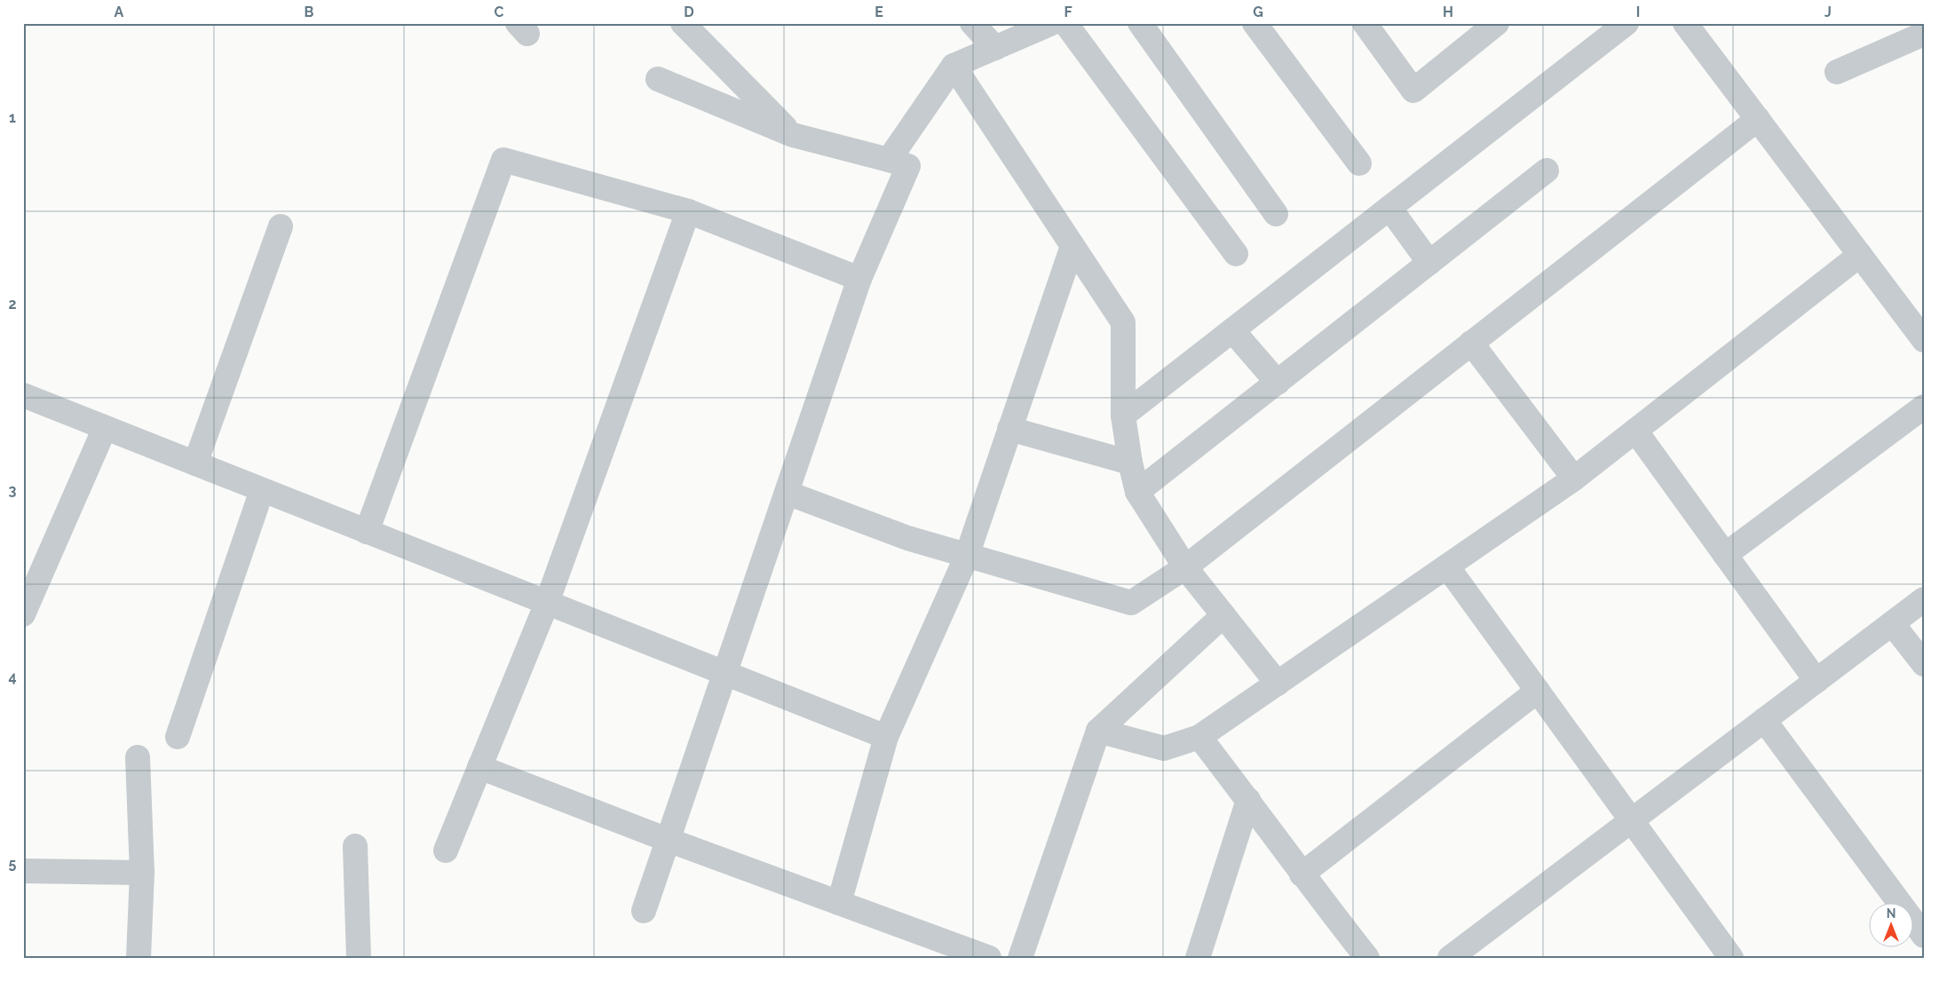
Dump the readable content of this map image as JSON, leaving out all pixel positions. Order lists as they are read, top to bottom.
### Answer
{
  "north": "top",
  "grid": {
    "columns": [
      "A",
      "B",
      "C",
      "D",
      "E",
      "F",
      "G",
      "H",
      "I",
      "J"
    ],
    "rows": [
      "1",
      "2",
      "3",
      "4",
      "5"
    ]
  }
}
